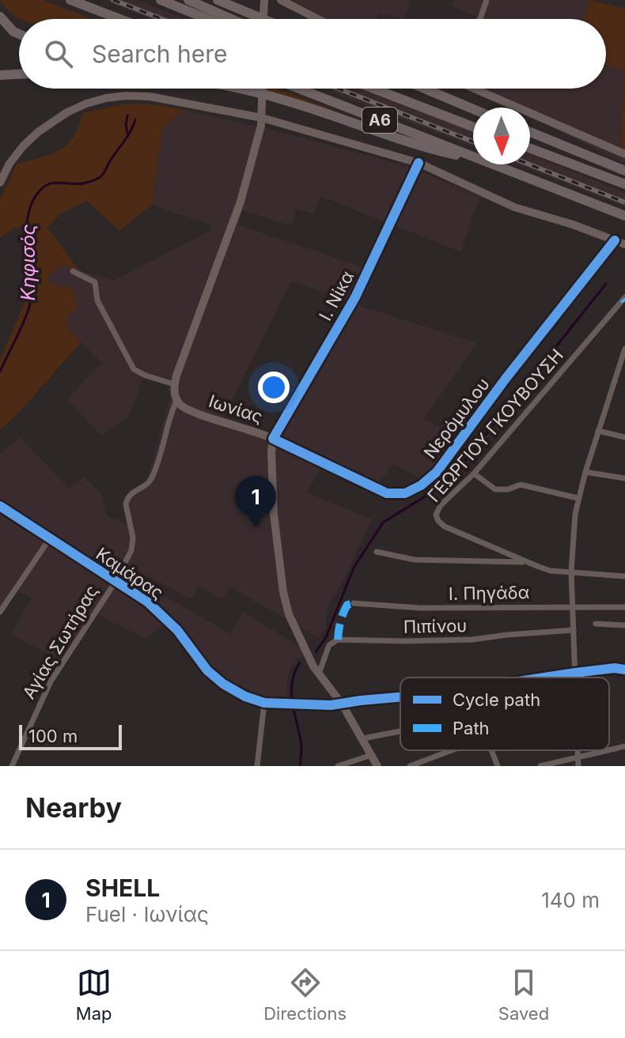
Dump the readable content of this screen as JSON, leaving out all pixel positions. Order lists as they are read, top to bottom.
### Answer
{
  "streets": {
    "highway": ["Α6"],
    "street": [
      "Ι. Νίκα",
      "Ιωνίας",
      "Νερόμυλου",
      "ΓΕΩΡΓΙΟΥ ΓΚΟΥΒΟΥΣΗ",
      "Καμάρας",
      "Ι. Πηγάδα",
      "Πιπίνου",
      "Αγίας Σωτήρας"
    ]
  },
  "crossings": [
    ["Ι. Νίκα", "Ιωνίας"],
    ["Ι. Νίκα", "Νερόμυλου"],
    ["Ιωνίας", "Νερόμυλου"],
    ["Ιωνίας", "Καμάρας"],
    ["Ιωνίας", "Πιπίνου"],
    ["Ιωνίας", "Αγίας Σωτήρας"],
    ["Καμάρας", "Αγίας Σωτήρας"]
  ],
  "water": ["Κηφισός"],
  "legend": ["Cycle path", "Path"],
  "scale_bar": "100 m",
  "north": "bottom",
  "page": {
    "search": "Search here",
    "pins": "1",
    "scale": "100 m",
    "heading": "Nearby",
    "list": [
      {
        "mark": "1",
        "name": "SHELL",
        "note": "Fuel · Ιωνίας",
        "value": "140 m"
      }
    ],
    "nav": ["Map", "Directions", "Saved"]
  }
}
